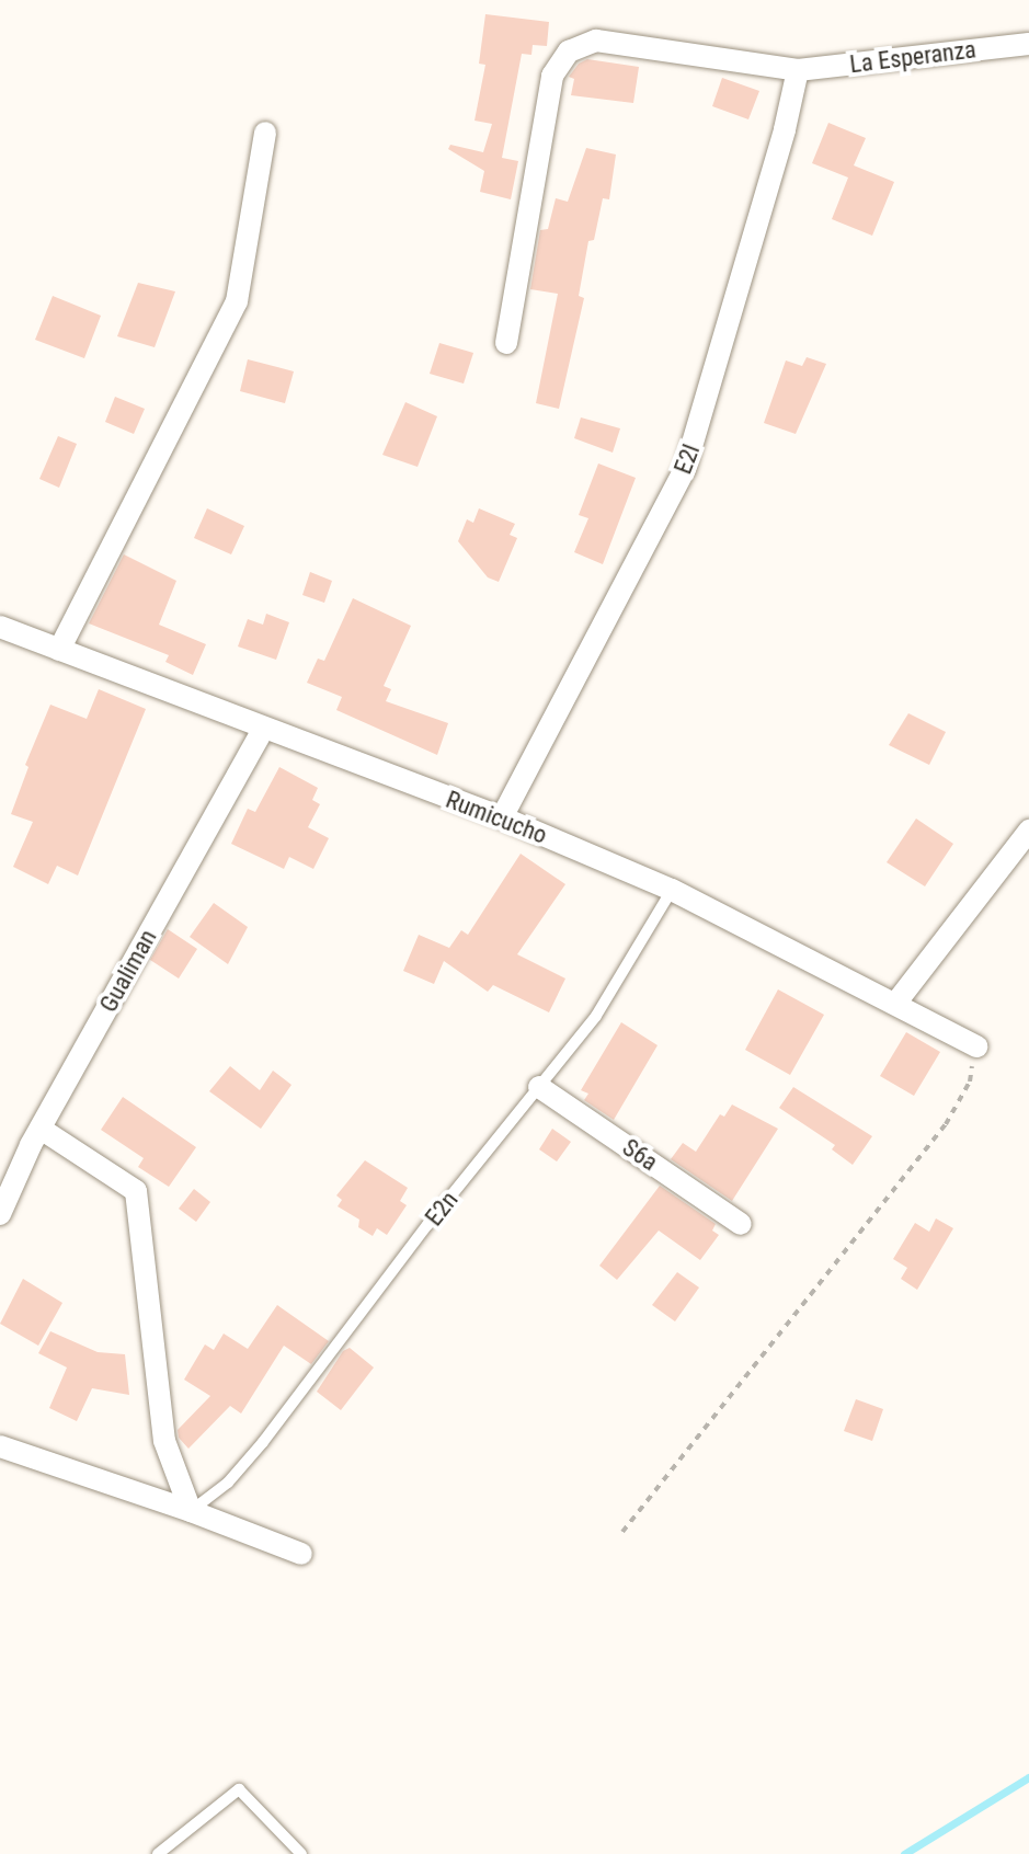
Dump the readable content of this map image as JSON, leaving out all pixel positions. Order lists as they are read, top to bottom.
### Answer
{
  "streets": {
    "street": [
      "La Esperanza",
      "E2l",
      "Rumicucho",
      "Gualiman",
      "S6a"
    ],
    "lane": ["E2n"]
  },
  "crossings": [
    ["La Esperanza", "E2l"],
    ["E2l", "Rumicucho"],
    ["Rumicucho", "Gualiman"],
    ["Rumicucho", "E2n"],
    ["S6a", "E2n"]
  ]
}
